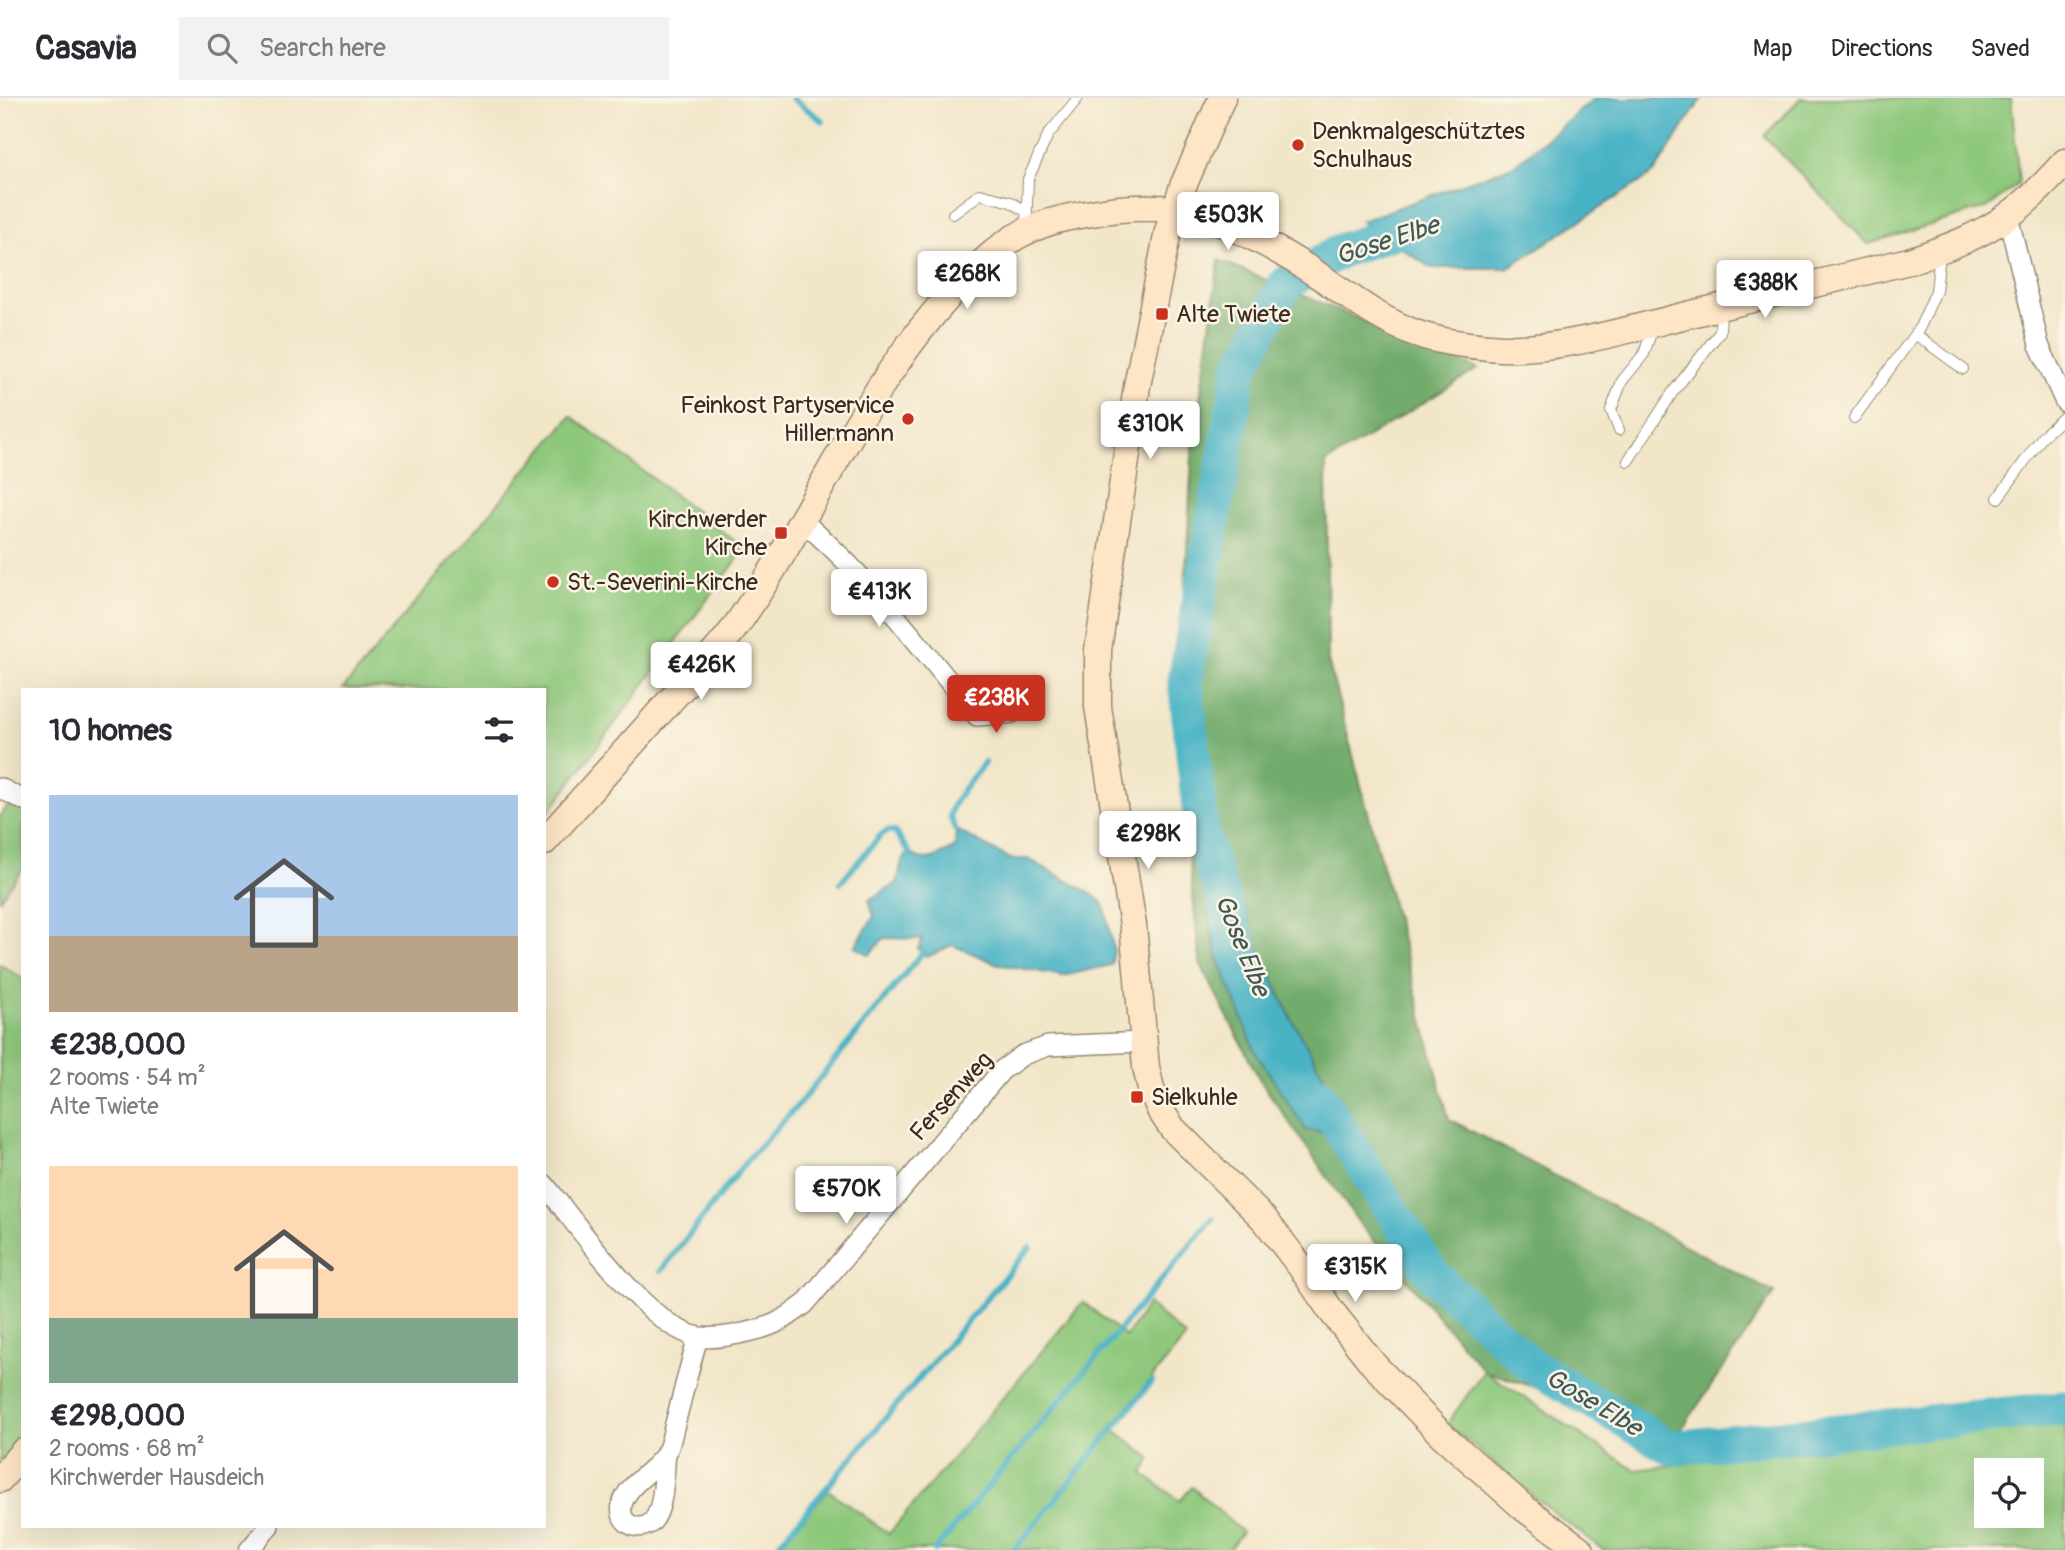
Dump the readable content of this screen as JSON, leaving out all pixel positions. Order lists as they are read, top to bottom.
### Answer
{
  "streets": {
    "street": ["Fersenweg"]
  },
  "water": ["Gose Elbe"],
  "places": {
    "other": ["Denkmalgeschütztes Schulhaus", "Feinkost Partyservice Hillermann", "St.-Severini-Kirche"],
    "transit": ["Alte Twiete", "Kirchwerder Kirche", "Sielkuhle"]
  },
  "page": {
    "header": "Casavia",
    "search": "Search here",
    "nav": ["Map", "Directions", "Saved"],
    "price": [
      "€503K",
      "€268K",
      "€388K",
      "€310K",
      "€413K",
      "€426K",
      "€238K",
      "€298K",
      "€570K",
      "€315K"
    ],
    "heading": "10 homes",
    "list": [
      {
        "name": "€238,000",
        "note": "2 rooms · 54 m² · Alte Twiete"
      },
      {
        "name": "€298,000",
        "note": "2 rooms · 68 m² · Kirchwerder Hausdeich"
      }
    ]
  }
}
